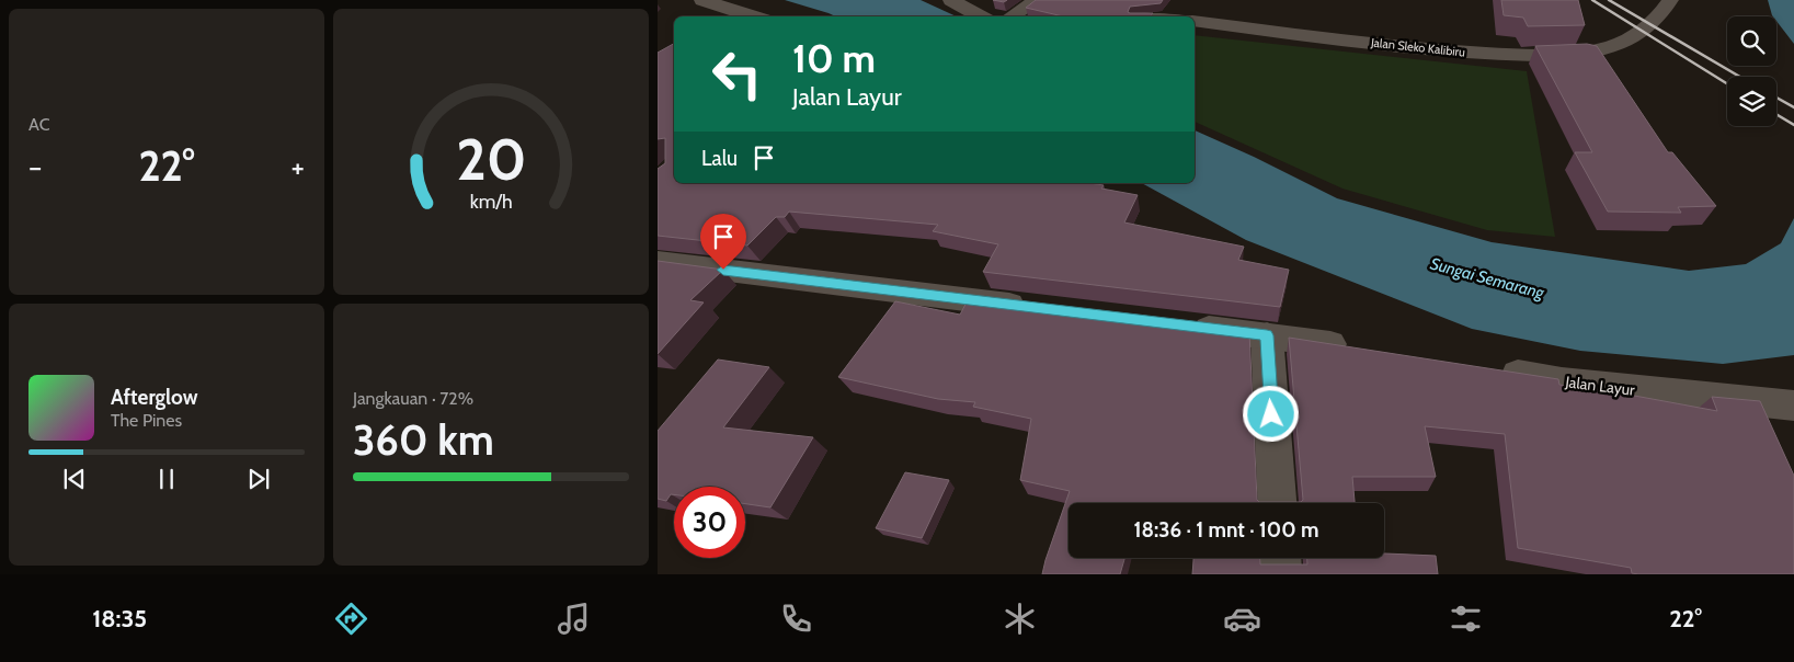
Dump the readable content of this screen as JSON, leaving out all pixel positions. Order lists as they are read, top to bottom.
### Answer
{
  "streets": {
    "street": ["Jalan Sleko Kalibiru", "Jalan Layur"]
  },
  "water": ["Sungai Semarang"],
  "page": {
    "tile": [
      "AC",
      ["Jangkauan · 72%", "360 km"]
    ],
    "turn": ["10 m", "Jalan Layur"],
    "then": "Lalu",
    "heat": ["−", "22°", "+"],
    "song": ["Afterglow", "The Pines"],
    "limit": "30",
    "trip": "18:36 · 1 mnt · 100 m",
    "tabs": ["18:35", "22°"],
    "gauge": ["20", "km/h"]
  }
}
